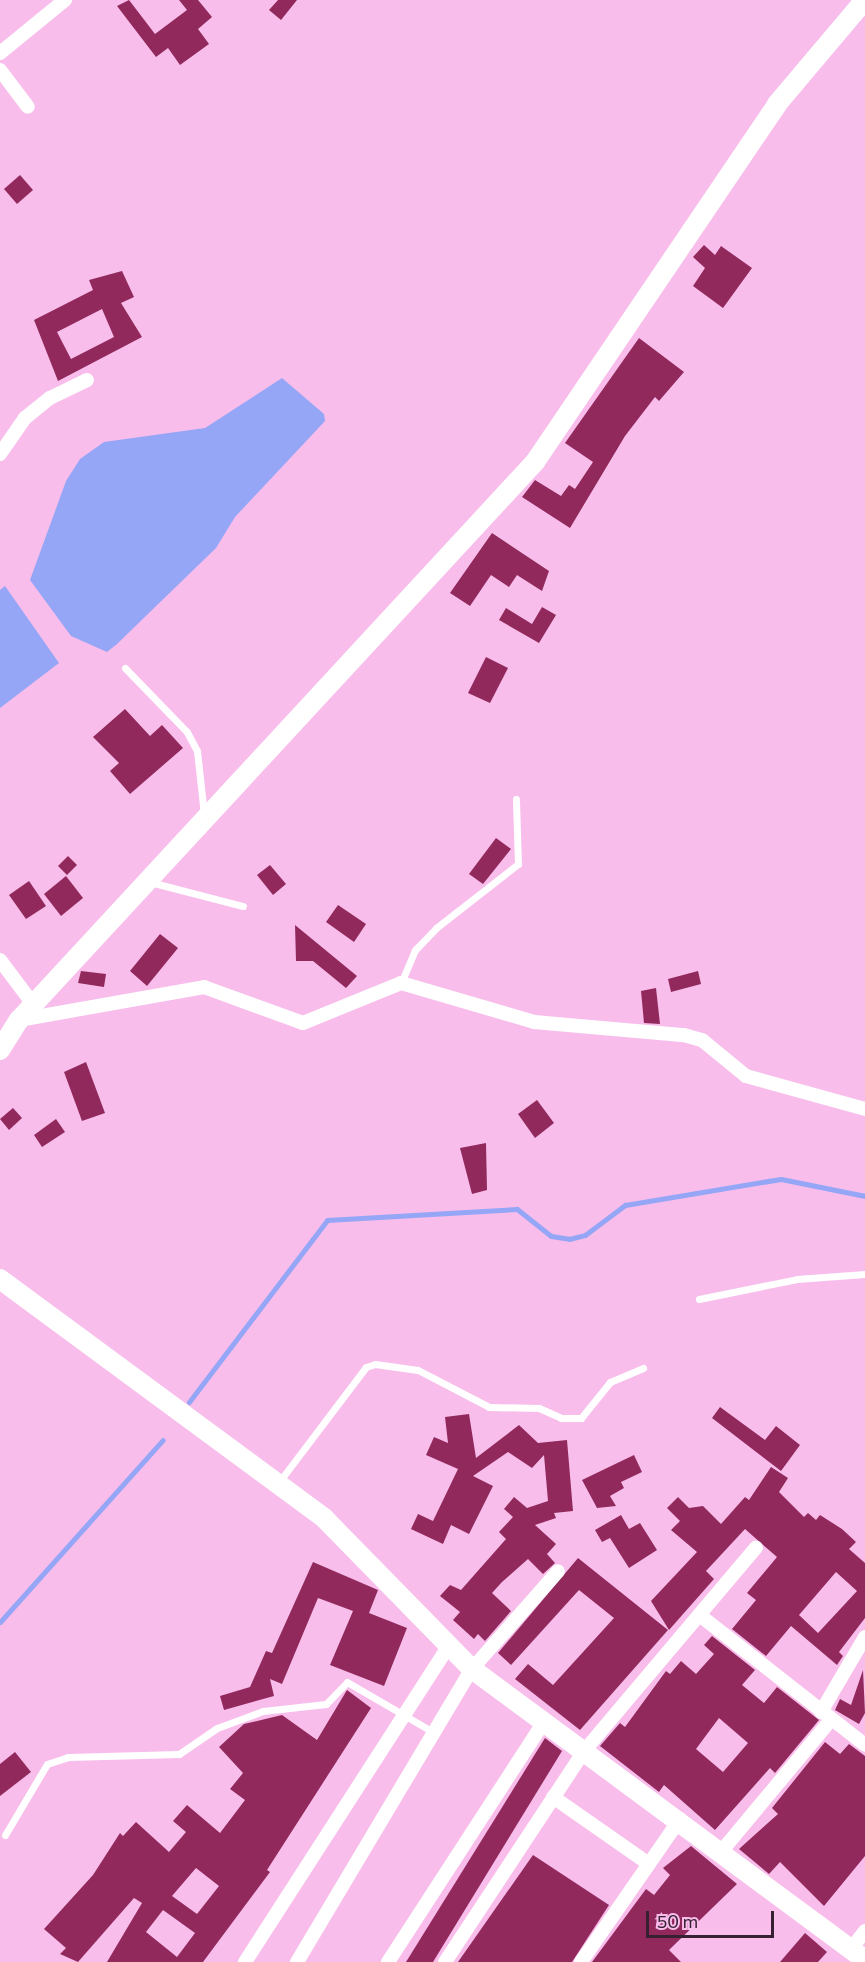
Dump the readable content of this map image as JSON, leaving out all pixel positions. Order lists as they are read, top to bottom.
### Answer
{
  "scale_bar": "50 m"
}
